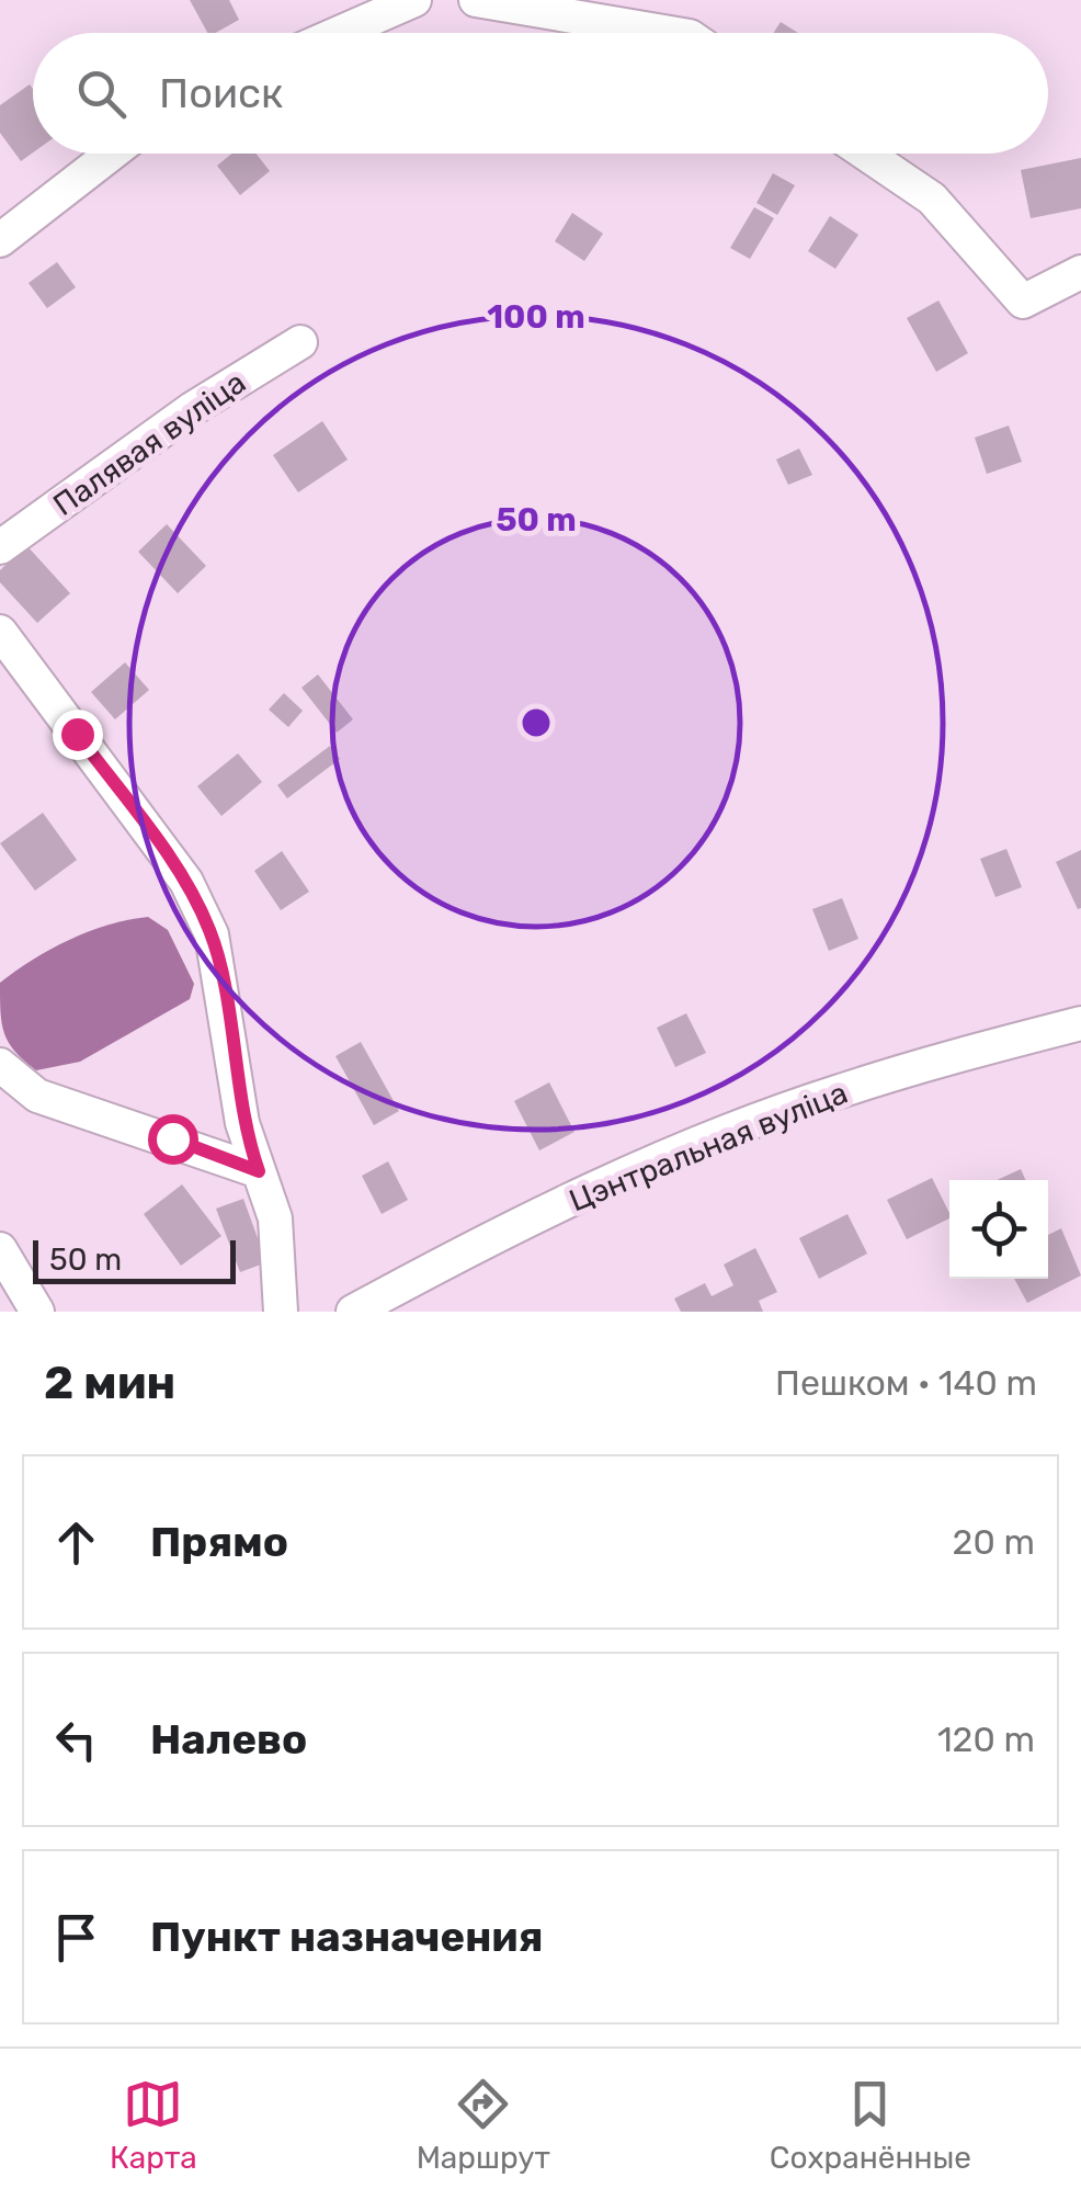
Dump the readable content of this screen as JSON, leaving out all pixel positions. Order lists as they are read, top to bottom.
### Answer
{
  "streets": {
    "street": ["Палявая вуліца", "Цэнтральная вуліца"]
  },
  "scale_bar": "50 m",
  "page": {
    "search": "Поиск",
    "scale": "50 m",
    "heading": ["2 мин", "Пешком · 140 m"],
    "list": [
      ["Прямо", "20 m"],
      ["Налево", "120 m"],
      "Пункт назначения"
    ],
    "nav": ["Карта", "Маршрут", "Сохранённые"]
  },
  "rings": ["100 m", "50 m"]
}
